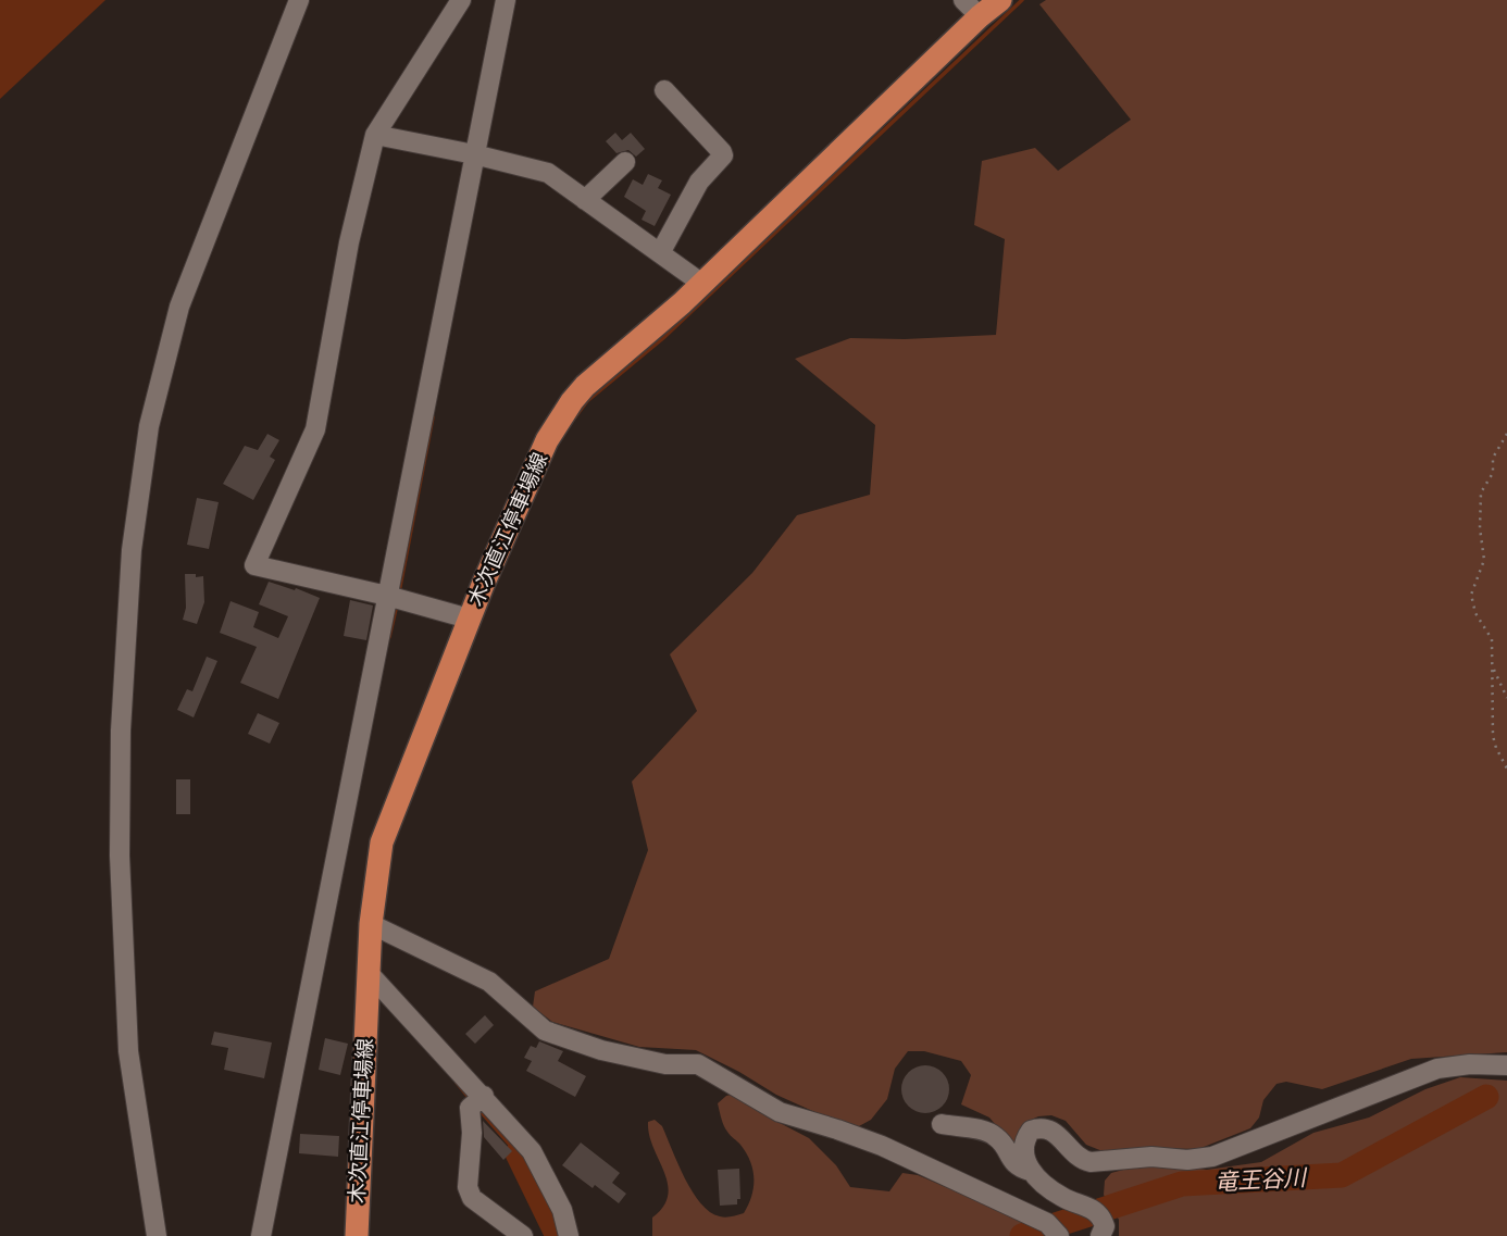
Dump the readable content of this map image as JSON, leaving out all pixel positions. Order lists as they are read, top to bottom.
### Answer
{
  "streets": {
    "main road": ["木次直江停車場線"]
  },
  "water": ["竜王谷川"]
}
